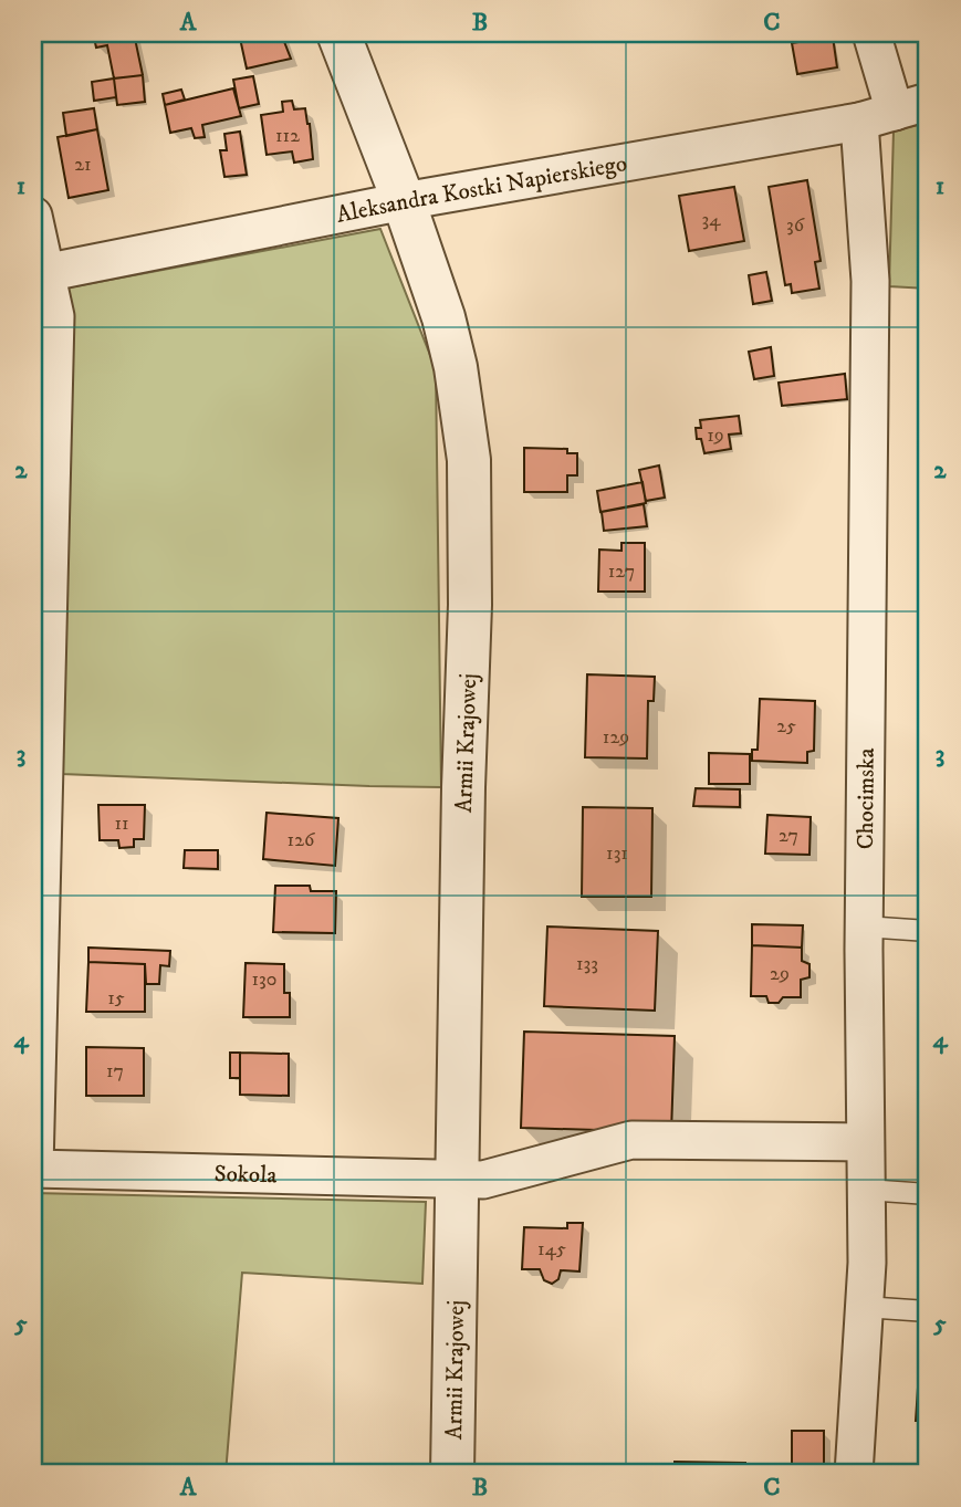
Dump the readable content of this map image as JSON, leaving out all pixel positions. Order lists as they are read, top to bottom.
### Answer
{
  "streets": {
    "street": [
      "Aleksandra Kostki Napierskiego",
      "Armii Krajowej",
      "Chocimska",
      "Sokola"
    ]
  },
  "crossings": [
    ["Aleksandra Kostki Napierskiego", "Armii Krajowej"],
    ["Aleksandra Kostki Napierskiego", "Chocimska"],
    ["Armii Krajowej", "Sokola"],
    ["Chocimska", "Sokola"]
  ],
  "house_numbers": [
    "112",
    "21",
    "34",
    "36",
    "19",
    "127",
    "25",
    "129",
    "11",
    "27",
    "126",
    "131",
    "133",
    "29",
    "130",
    "15",
    "17",
    "145"
  ],
  "grid": {
    "columns": ["A", "B", "C"],
    "rows": [
      "1",
      "2",
      "3",
      "4",
      "5"
    ]
  }
}
